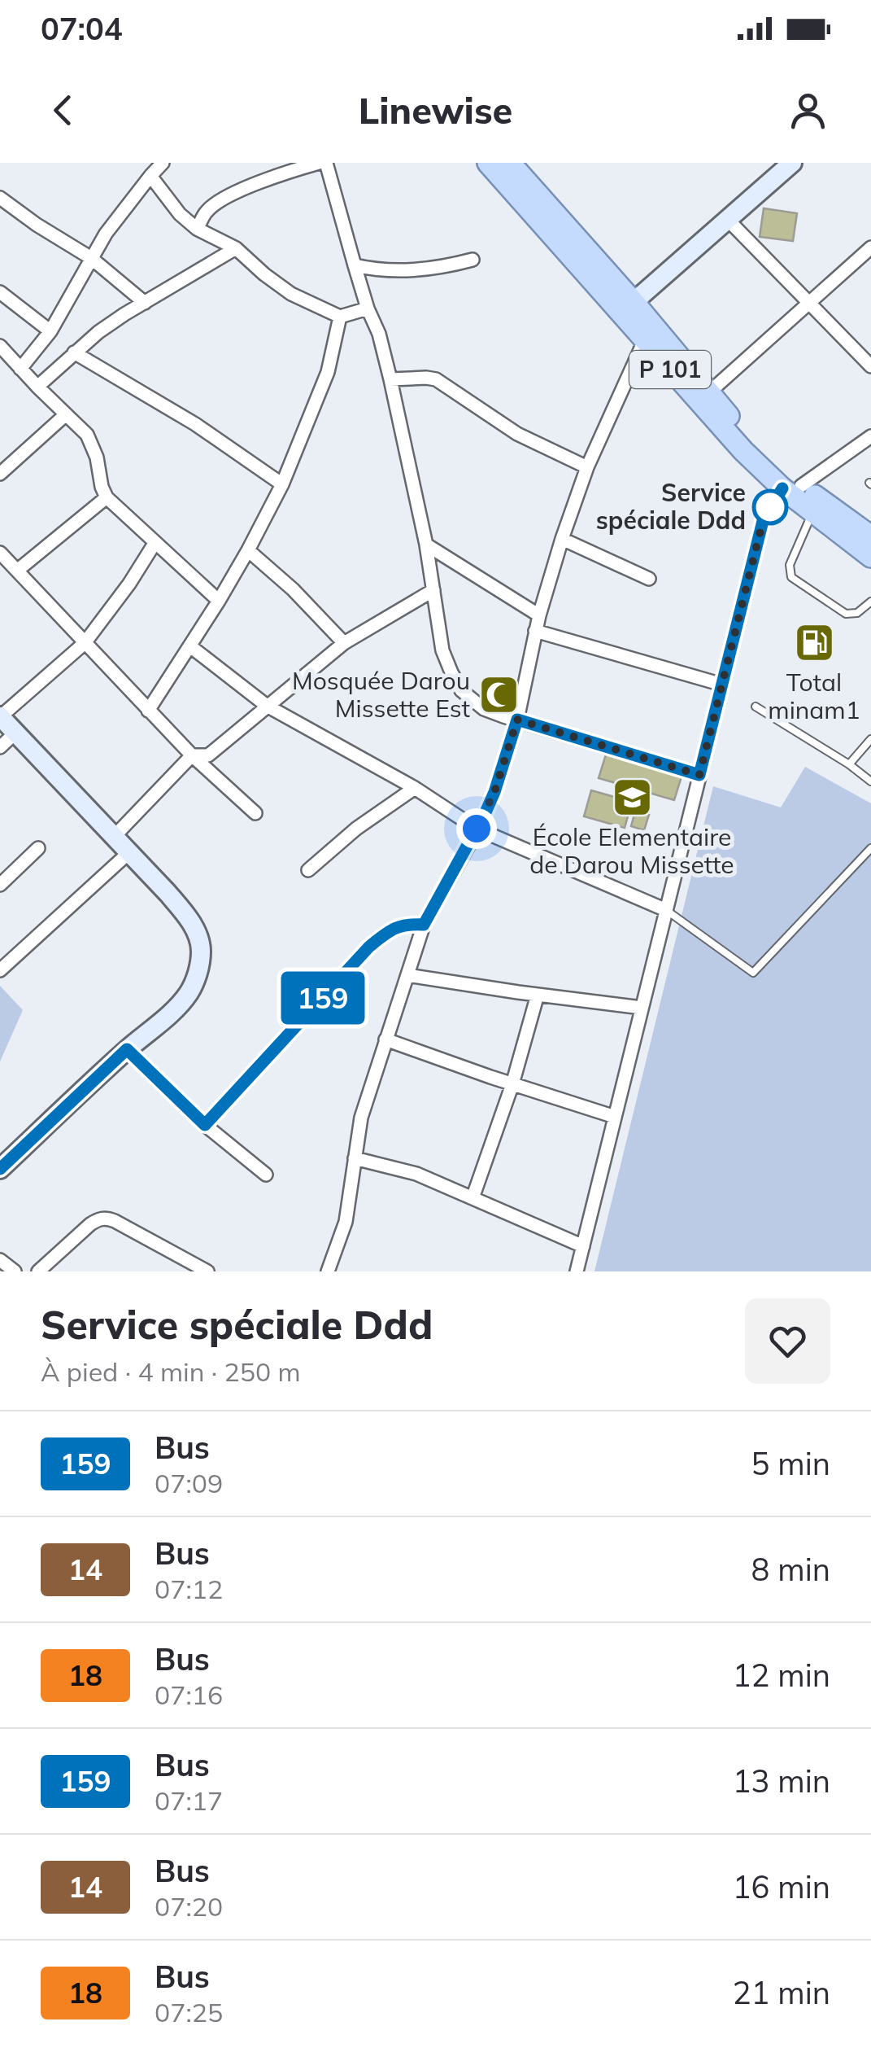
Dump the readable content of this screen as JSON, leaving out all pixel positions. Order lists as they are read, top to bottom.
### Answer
{
  "streets": {
    "main road": ["P 101"]
  },
  "places": {
    "other": ["Service spéciale Ddd"],
    "fuel station": ["Total minam1"],
    "mosque": ["Mosquée Darou Missette Est"],
    "school or university": ["École Elementaire de Darou Missette"]
  },
  "lines": ["bus line 159"],
  "page": {
    "status": "07:04",
    "header": "Linewise",
    "on_map": "159",
    "heading": ["Service spéciale Ddd", "À pied · 4 min · 250 m"],
    "list": [
      {
        "mark": "159",
        "name": "Bus",
        "note": "07:09",
        "value": "5 min"
      },
      {
        "mark": "14",
        "name": "Bus",
        "note": "07:12",
        "value": "8 min"
      },
      {
        "mark": "18",
        "name": "Bus",
        "note": "07:16",
        "value": "12 min"
      },
      {
        "mark": "159",
        "name": "Bus",
        "note": "07:17",
        "value": "13 min"
      },
      {
        "mark": "14",
        "name": "Bus",
        "note": "07:20",
        "value": "16 min"
      },
      {
        "mark": "18",
        "name": "Bus",
        "note": "07:25",
        "value": "21 min"
      }
    ]
  }
}
